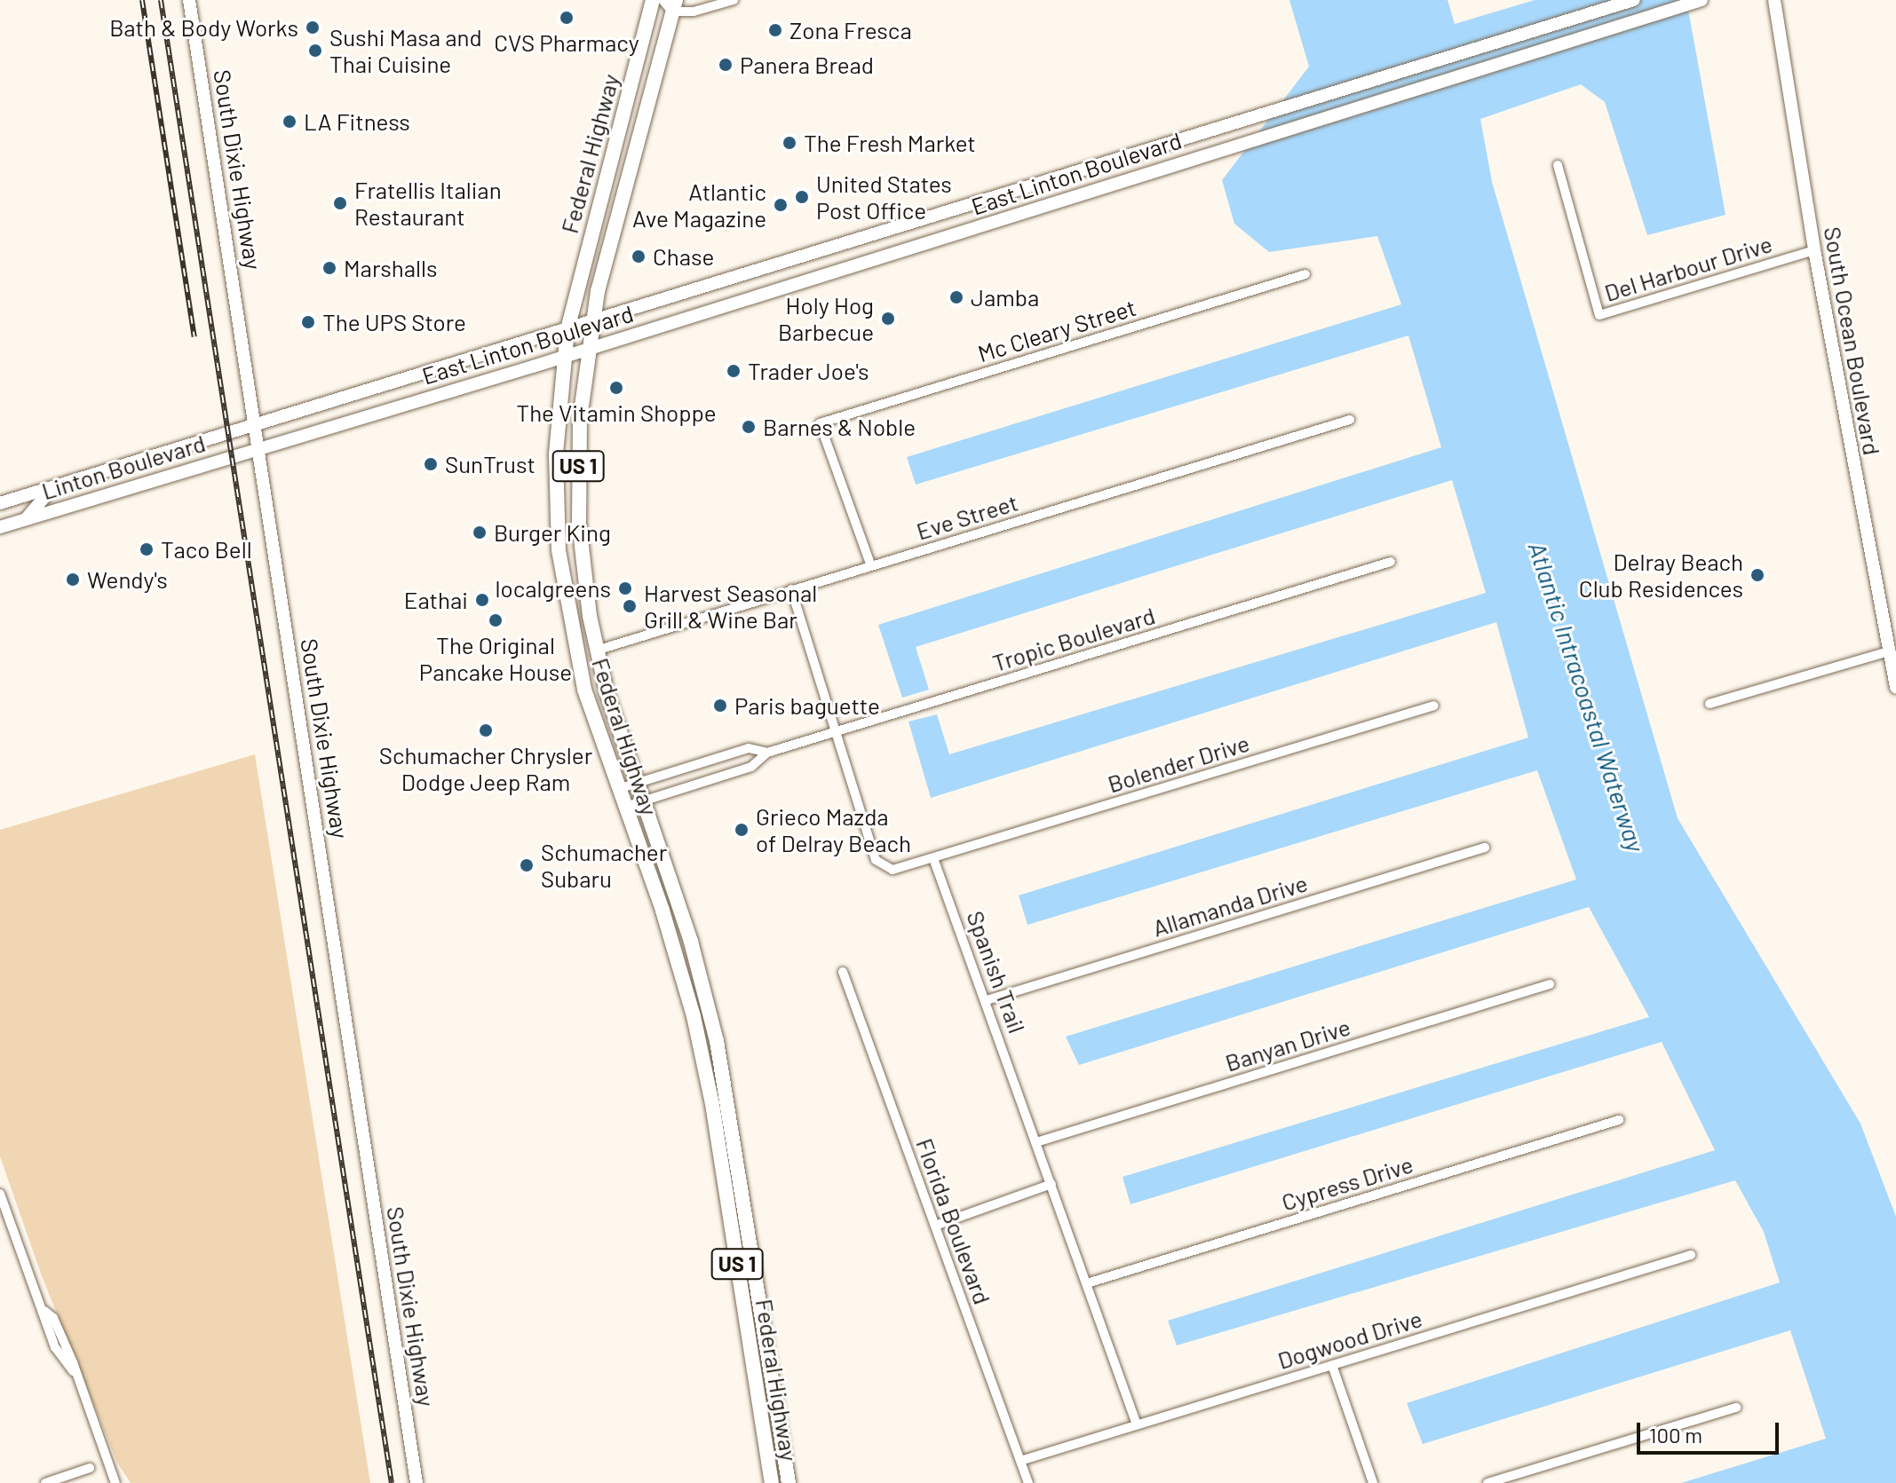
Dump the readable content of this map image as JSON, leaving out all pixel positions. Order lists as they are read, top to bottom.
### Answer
{
  "streets": {
    "main road": [
      "Federal Highway",
      "South Dixie Highway",
      "East Linton Boulevard",
      "South Ocean Boulevard",
      "US 1",
      "Linton Boulevard"
    ],
    "street": [
      "Del Harbour Drive",
      "Mc Cleary Street",
      "Eve Street",
      "Tropic Boulevard",
      "Bolender Drive",
      "Allamanda Drive",
      "Spanish Trail",
      "Banyan Drive",
      "Cypress Drive",
      "Florida Boulevard",
      "Dogwood Drive"
    ]
  },
  "crossings": [
    ["Federal Highway", "East Linton Boulevard"],
    ["Federal Highway", "Eve Street"],
    ["Federal Highway", "Tropic Boulevard"],
    ["South Dixie Highway", "East Linton Boulevard"],
    ["South Dixie Highway", "Linton Boulevard"],
    ["East Linton Boulevard", "Linton Boulevard"],
    ["Del Harbour Drive", "South Ocean Boulevard"],
    ["Mc Cleary Street", "Eve Street"],
    ["Bolender Drive", "Spanish Trail"],
    ["Allamanda Drive", "Spanish Trail"],
    ["Spanish Trail", "Banyan Drive"],
    ["Spanish Trail", "Cypress Drive"],
    ["Spanish Trail", "Dogwood Drive"],
    ["Florida Boulevard", "Dogwood Drive"]
  ],
  "water": ["Atlantic Intracoastal Waterway"],
  "places": [
    "CVS Pharmacy",
    "Bath & Body Works",
    "Zona Fresca",
    "Sushi Masa and Thai Cuisine",
    "Panera Bread",
    "LA Fitness",
    "The Fresh Market",
    "United States Post Office",
    "Fratellis Italian Restaurant",
    "Atlantic Ave Magazine",
    "Chase",
    "Marshalls",
    "Jamba",
    "Holy Hog Barbecue",
    "The UPS Store",
    "Trader Joe's",
    "The Vitamin Shoppe",
    "Barnes & Noble",
    "SunTrust",
    "Burger King",
    "Taco Bell",
    "Delray Beach Club Residences",
    "Wendy's",
    "localgreens",
    "Eathai",
    "Harvest Seasonal Grill & Wine Bar",
    "The Original Pancake House",
    "Paris baguette",
    "Schumacher Chrysler Dodge Jeep Ram",
    "Grieco Mazda of Delray Beach",
    "Schumacher Subaru"
  ],
  "scale_bar": "100 m"
}
